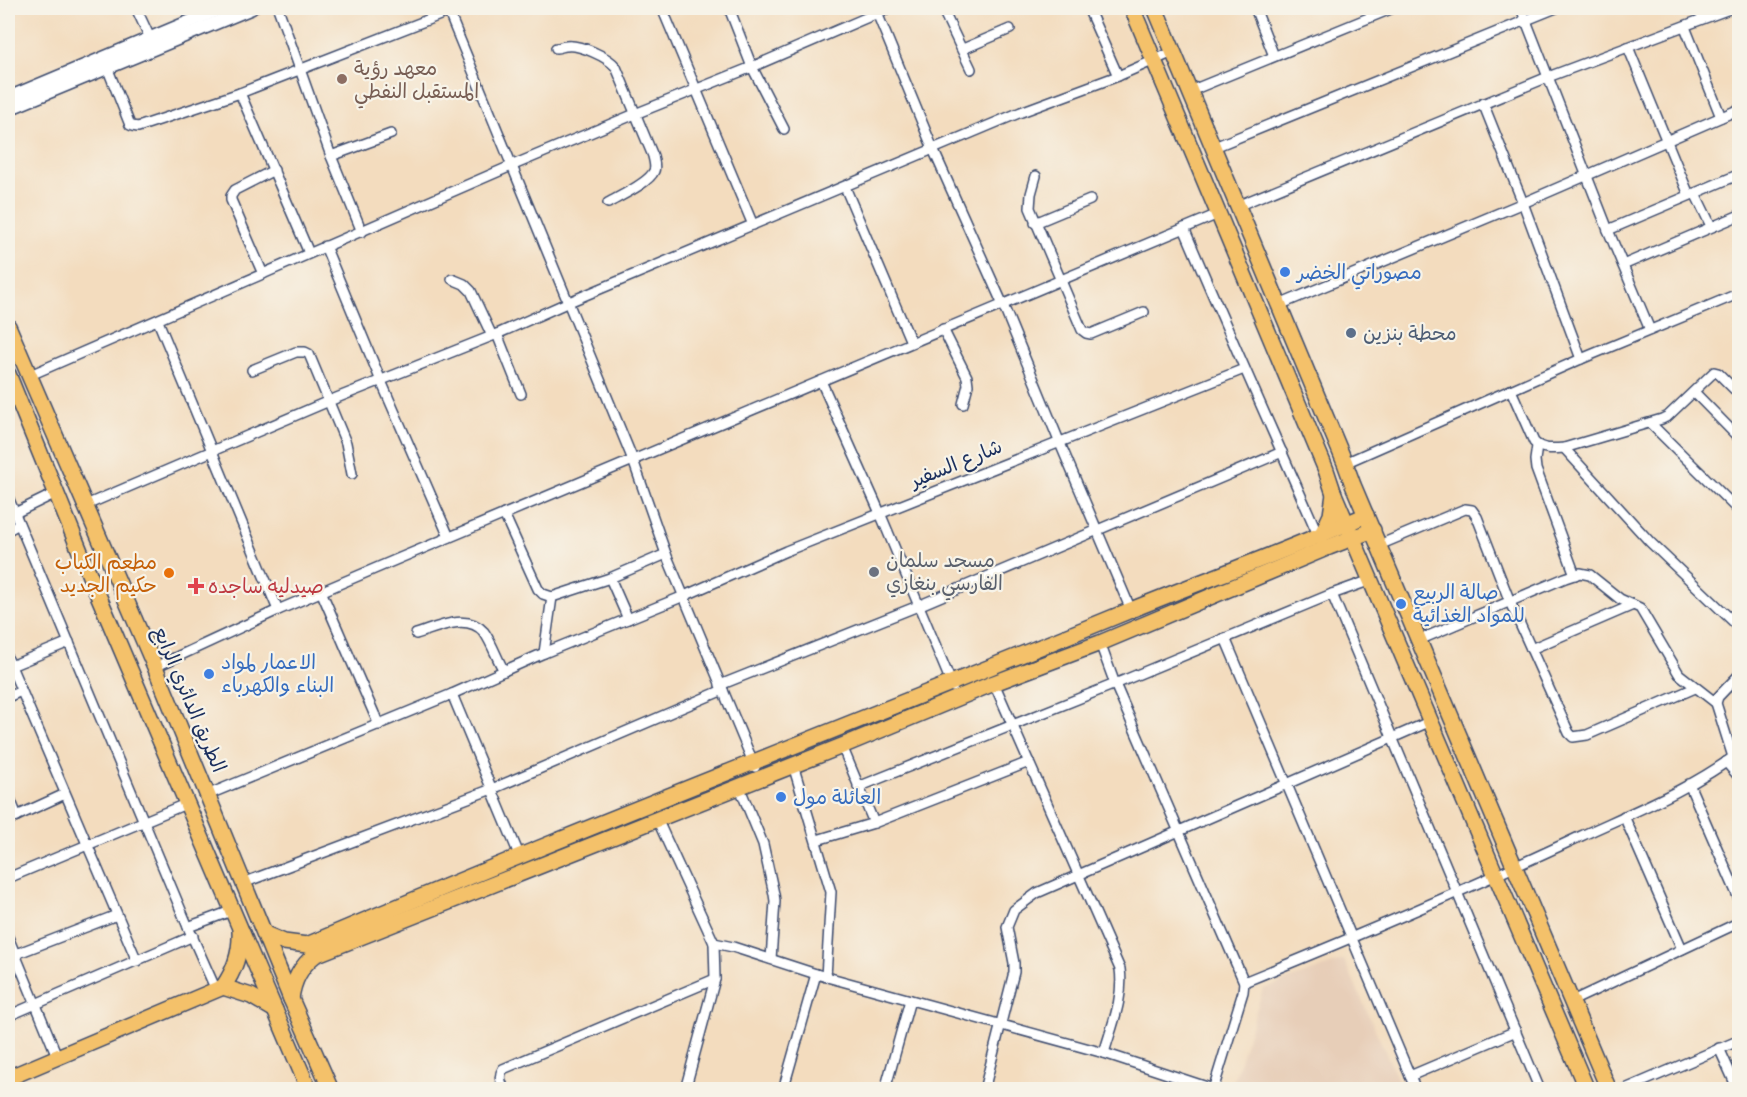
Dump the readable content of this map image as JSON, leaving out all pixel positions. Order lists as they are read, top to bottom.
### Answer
{
  "streets": {
    "main road": ["الطريق الدائري الرابع"],
    "street": ["شارع السفير"]
  },
  "crossings": [
    ["شارع السفير", "الطريق الدائري الرابع"]
  ],
  "places": {
    "other": [
      "معهد رؤية المستقبل النفطي",
      "مصوراتي الخضر",
      "محطة بنزين",
      "مسجد سلمان الفارسي بنغازي",
      "مطعم الكباب حكيم الجديد",
      "صالة الربيع للمواد الغذائية",
      "الاعمار لمواد البناء والكهرباء",
      "العائلة مول"
    ],
    "health": ["صيدليه ساجده"]
  }
}
